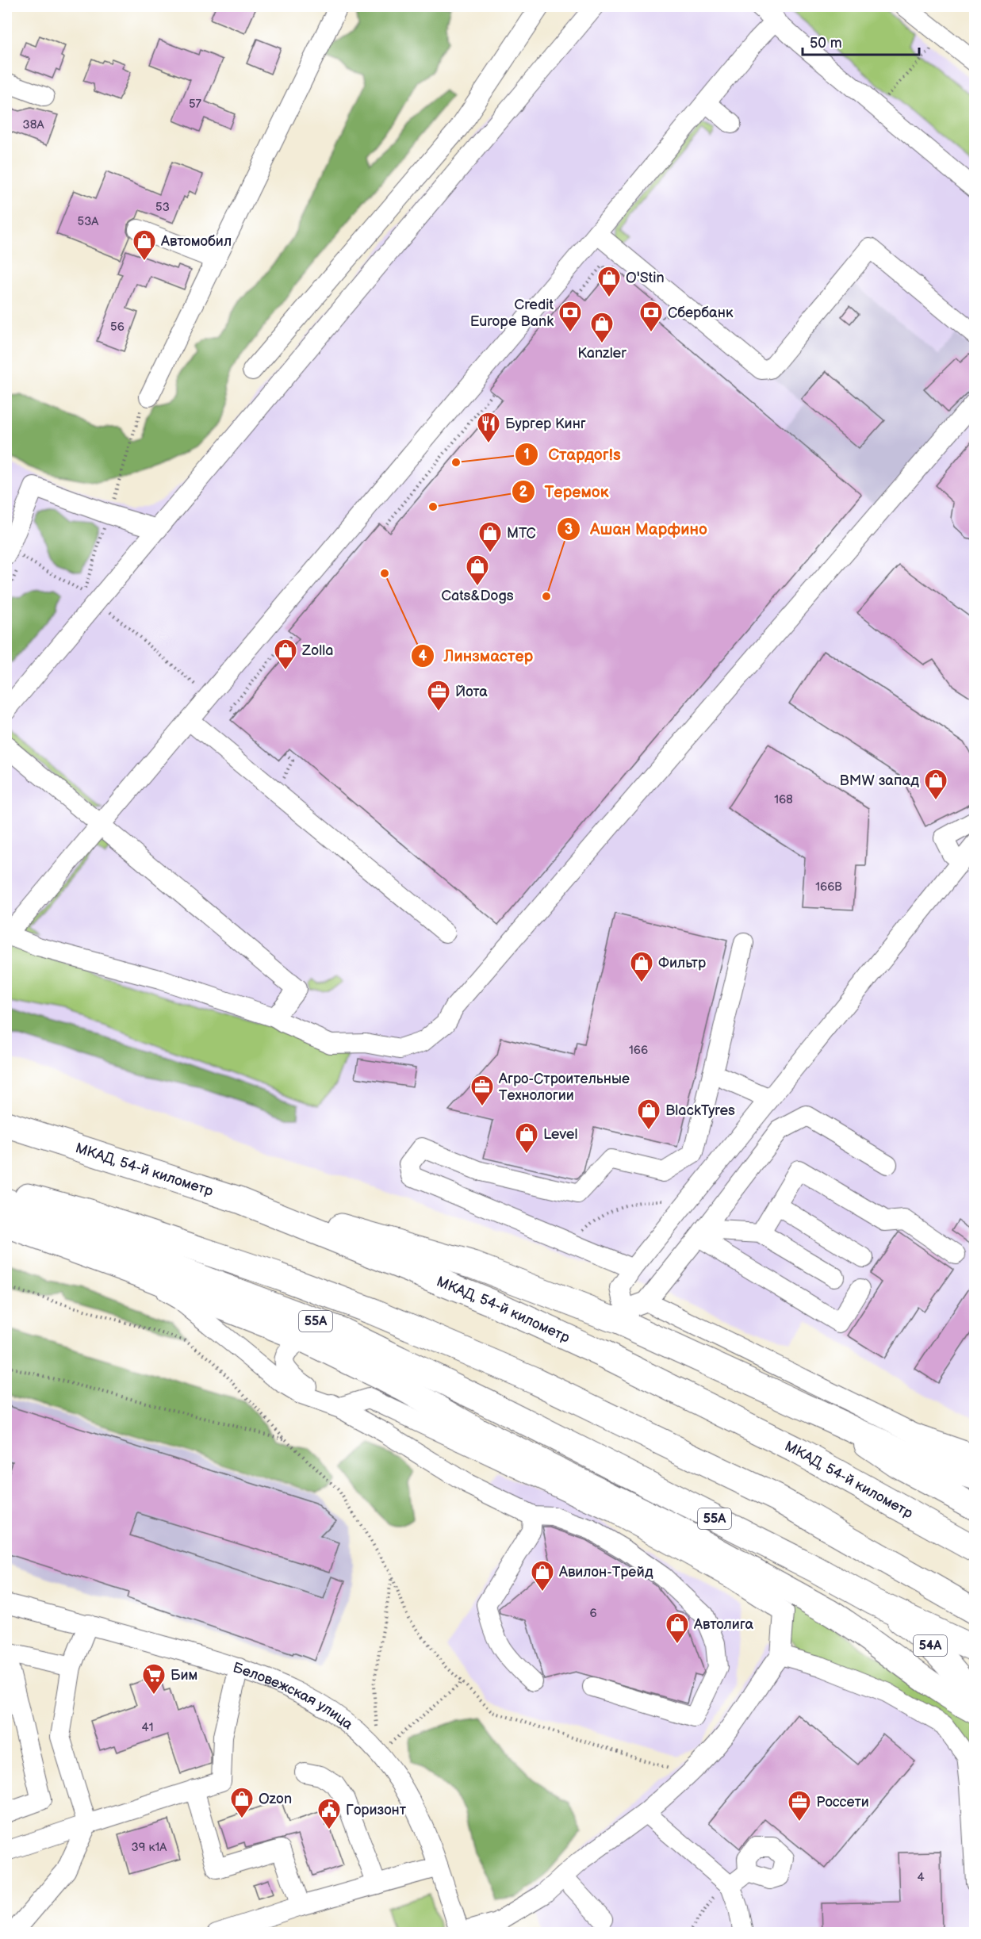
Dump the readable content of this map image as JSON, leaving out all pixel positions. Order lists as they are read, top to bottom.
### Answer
{
  "streets": {
    "highway": ["МКАД, 54-й километр", "55А"],
    "main road": ["54А"],
    "street": ["Беловежская улица"]
  },
  "crossings": [
    ["55А", "54А"]
  ],
  "places": {
    "shop": [
      "Автомобил",
      "O'Stin",
      "Kanzler",
      "МТС",
      "Cats&Dogs",
      "Zolla",
      "BMW запад",
      "Фильтр",
      "BlackTyres",
      "Level",
      "Авилон-Трейд",
      "Автолига",
      "Ozon"
    ],
    "bank": ["Credit Europe Bank", "Сбербанк"],
    "restaurant": ["Бургер Кинг"],
    "other": [
      "Стардог!s",
      "Теремок",
      "Линзмастер",
      "Ашан Марфино"
    ],
    "office": ["Йота", "Агро-Строительные Технологии", "Россети"],
    "supermarket": ["Бим"],
    "public building": ["Горизонт"]
  },
  "house_numbers": [
    "57",
    "38А",
    "53",
    "53А",
    "56",
    "168",
    "166В",
    "166",
    "6",
    "41",
    "39 к1А",
    "4"
  ],
  "scale_bar": "50 m"
}
